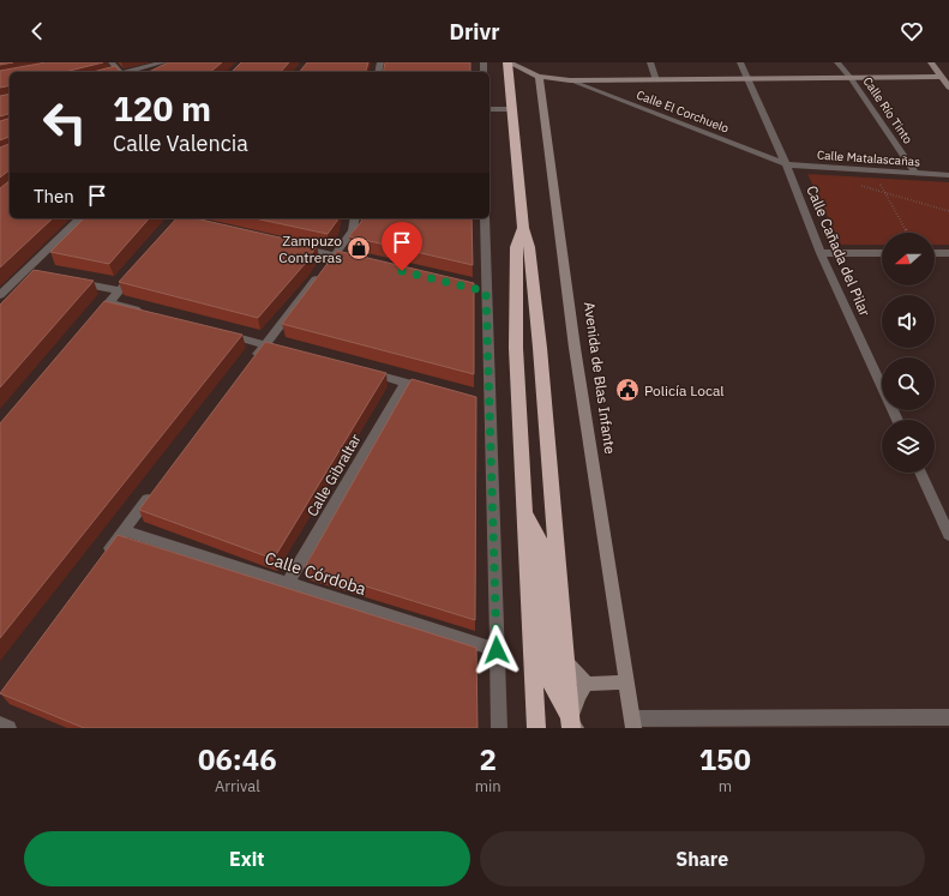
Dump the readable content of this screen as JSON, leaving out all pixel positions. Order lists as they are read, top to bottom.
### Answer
{
  "streets": {
    "street": [
      "Calle Río Tinto",
      "Calle El Corchuelo",
      "Calle Matalascañas",
      "Calle Cañada del Pilar",
      "Avenida de Blas Infante",
      "Calle Gibraltar",
      "Calle Córdoba"
    ]
  },
  "crossings": [
    ["Calle Río Tinto", "Calle Matalascañas"],
    ["Calle El Corchuelo", "Calle Matalascañas"],
    ["Calle El Corchuelo", "Calle Cañada del Pilar"],
    ["Calle Matalascañas", "Calle Cañada del Pilar"],
    ["Calle Gibraltar", "Calle Córdoba"]
  ],
  "places": {
    "shop": ["Zampuzo Contreras"],
    "public building": ["Policía Local"]
  },
  "north": "left",
  "page": {
    "header": "Drivr",
    "turn": ["120 m", "Calle Valencia"],
    "then": "Then",
    "eta": [
      "06:46",
      "Arrival",
      "2",
      "min",
      "150",
      "m"
    ],
    "buttons": ["Exit", "Share"]
  }
}
